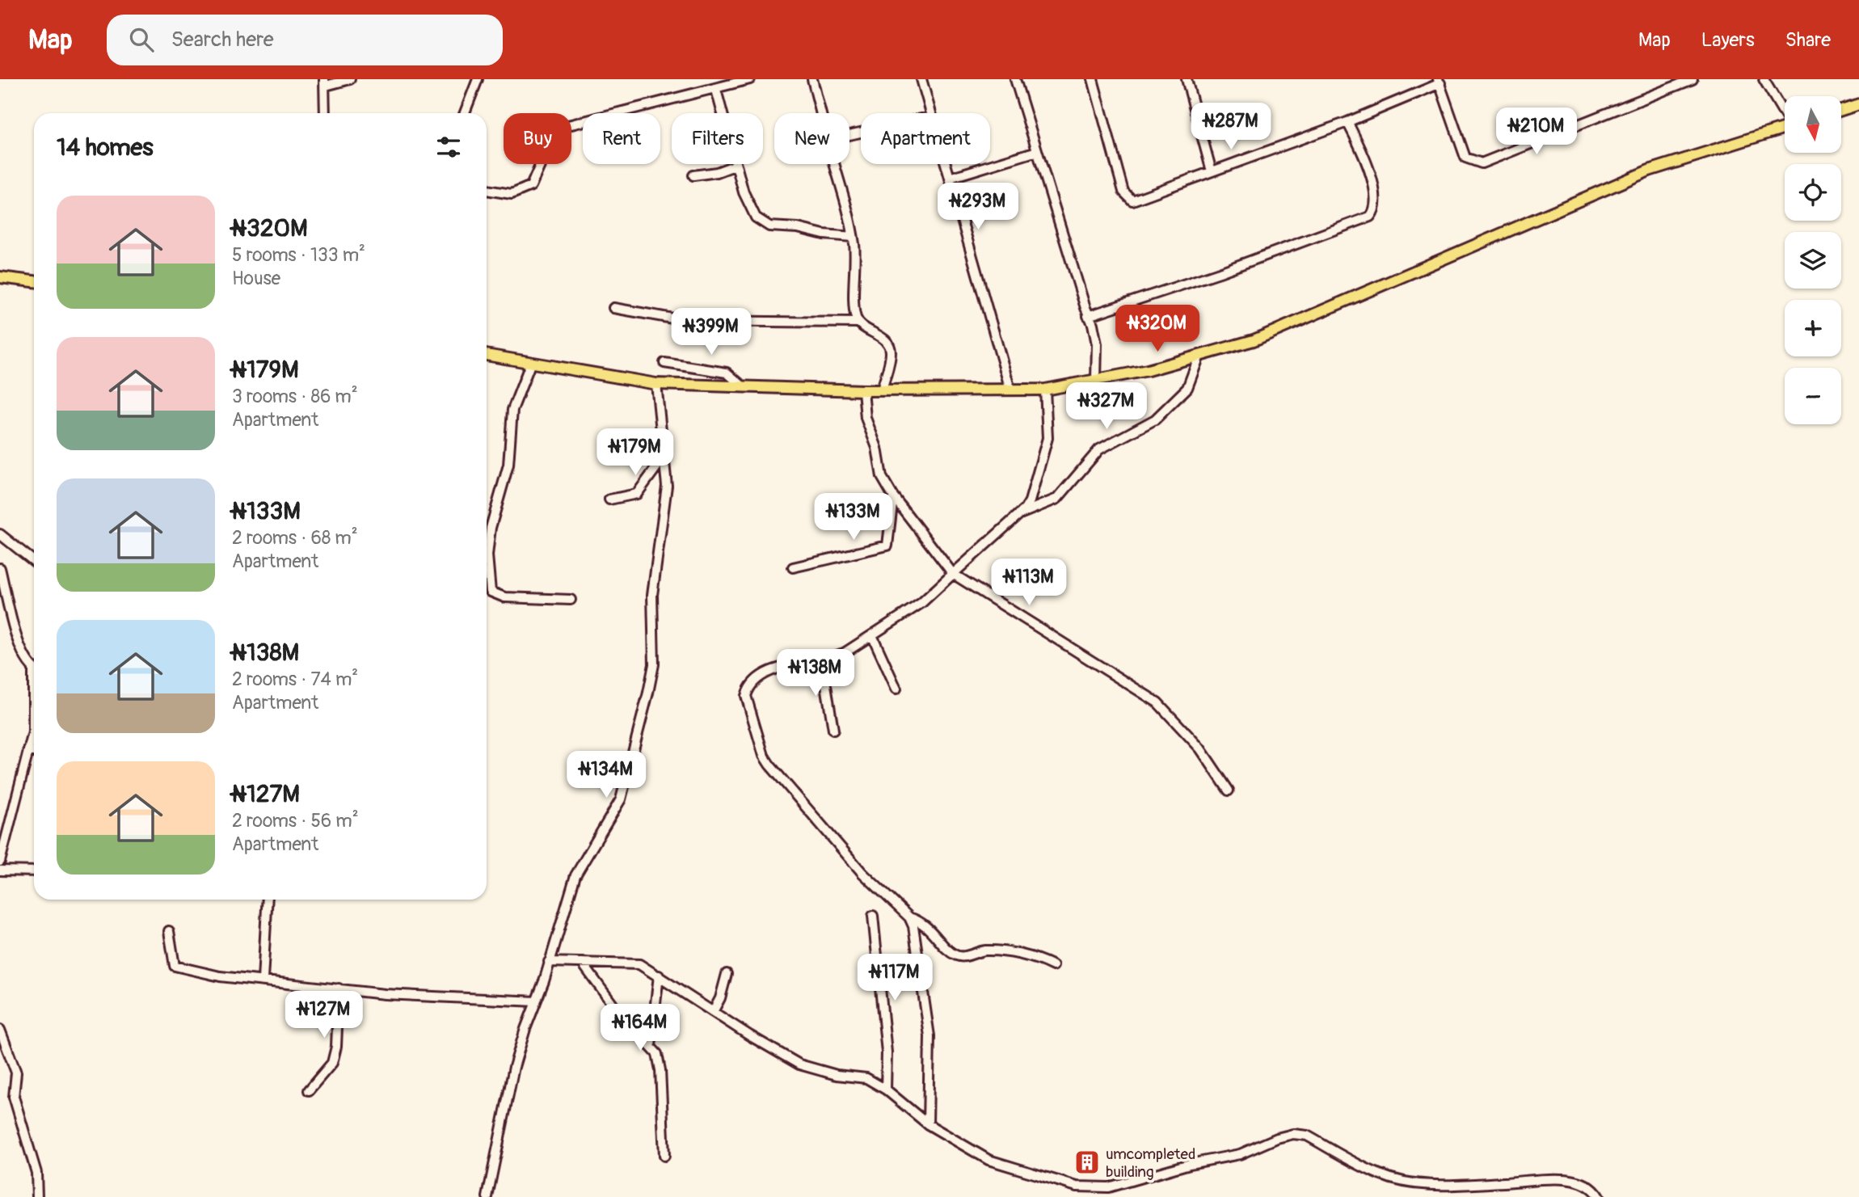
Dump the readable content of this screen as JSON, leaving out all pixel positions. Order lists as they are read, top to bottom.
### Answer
{
  "places": {
    "building": ["umcompleted building"]
  },
  "north": "bottom",
  "page": {
    "header": "Map",
    "search": "Search here",
    "nav": ["Map", "Layers", "Share"],
    "map_buttons": ["+", "−"],
    "price": [
      "₦287M",
      "₦210M",
      "₦293M",
      "₦320M",
      "₦399M",
      "₦327M",
      "₦179M",
      "₦133M",
      "₦113M",
      "₦138M",
      "₦134M",
      "₦117M",
      "₦127M",
      "₦164M"
    ],
    "chip": [
      "Buy",
      "Rent",
      "Filters",
      "New",
      "Apartment"
    ],
    "heading": "14 homes",
    "list": [
      {
        "name": "₦320M",
        "note": "5 rooms · 133 m² · House"
      },
      {
        "name": "₦179M",
        "note": "3 rooms · 86 m² · Apartment"
      },
      {
        "name": "₦133M",
        "note": "2 rooms · 68 m² · Apartment"
      },
      {
        "name": "₦138M",
        "note": "2 rooms · 74 m² · Apartment"
      },
      {
        "name": "₦127M",
        "note": "2 rooms · 56 m² · Apartment"
      }
    ]
  }
}
